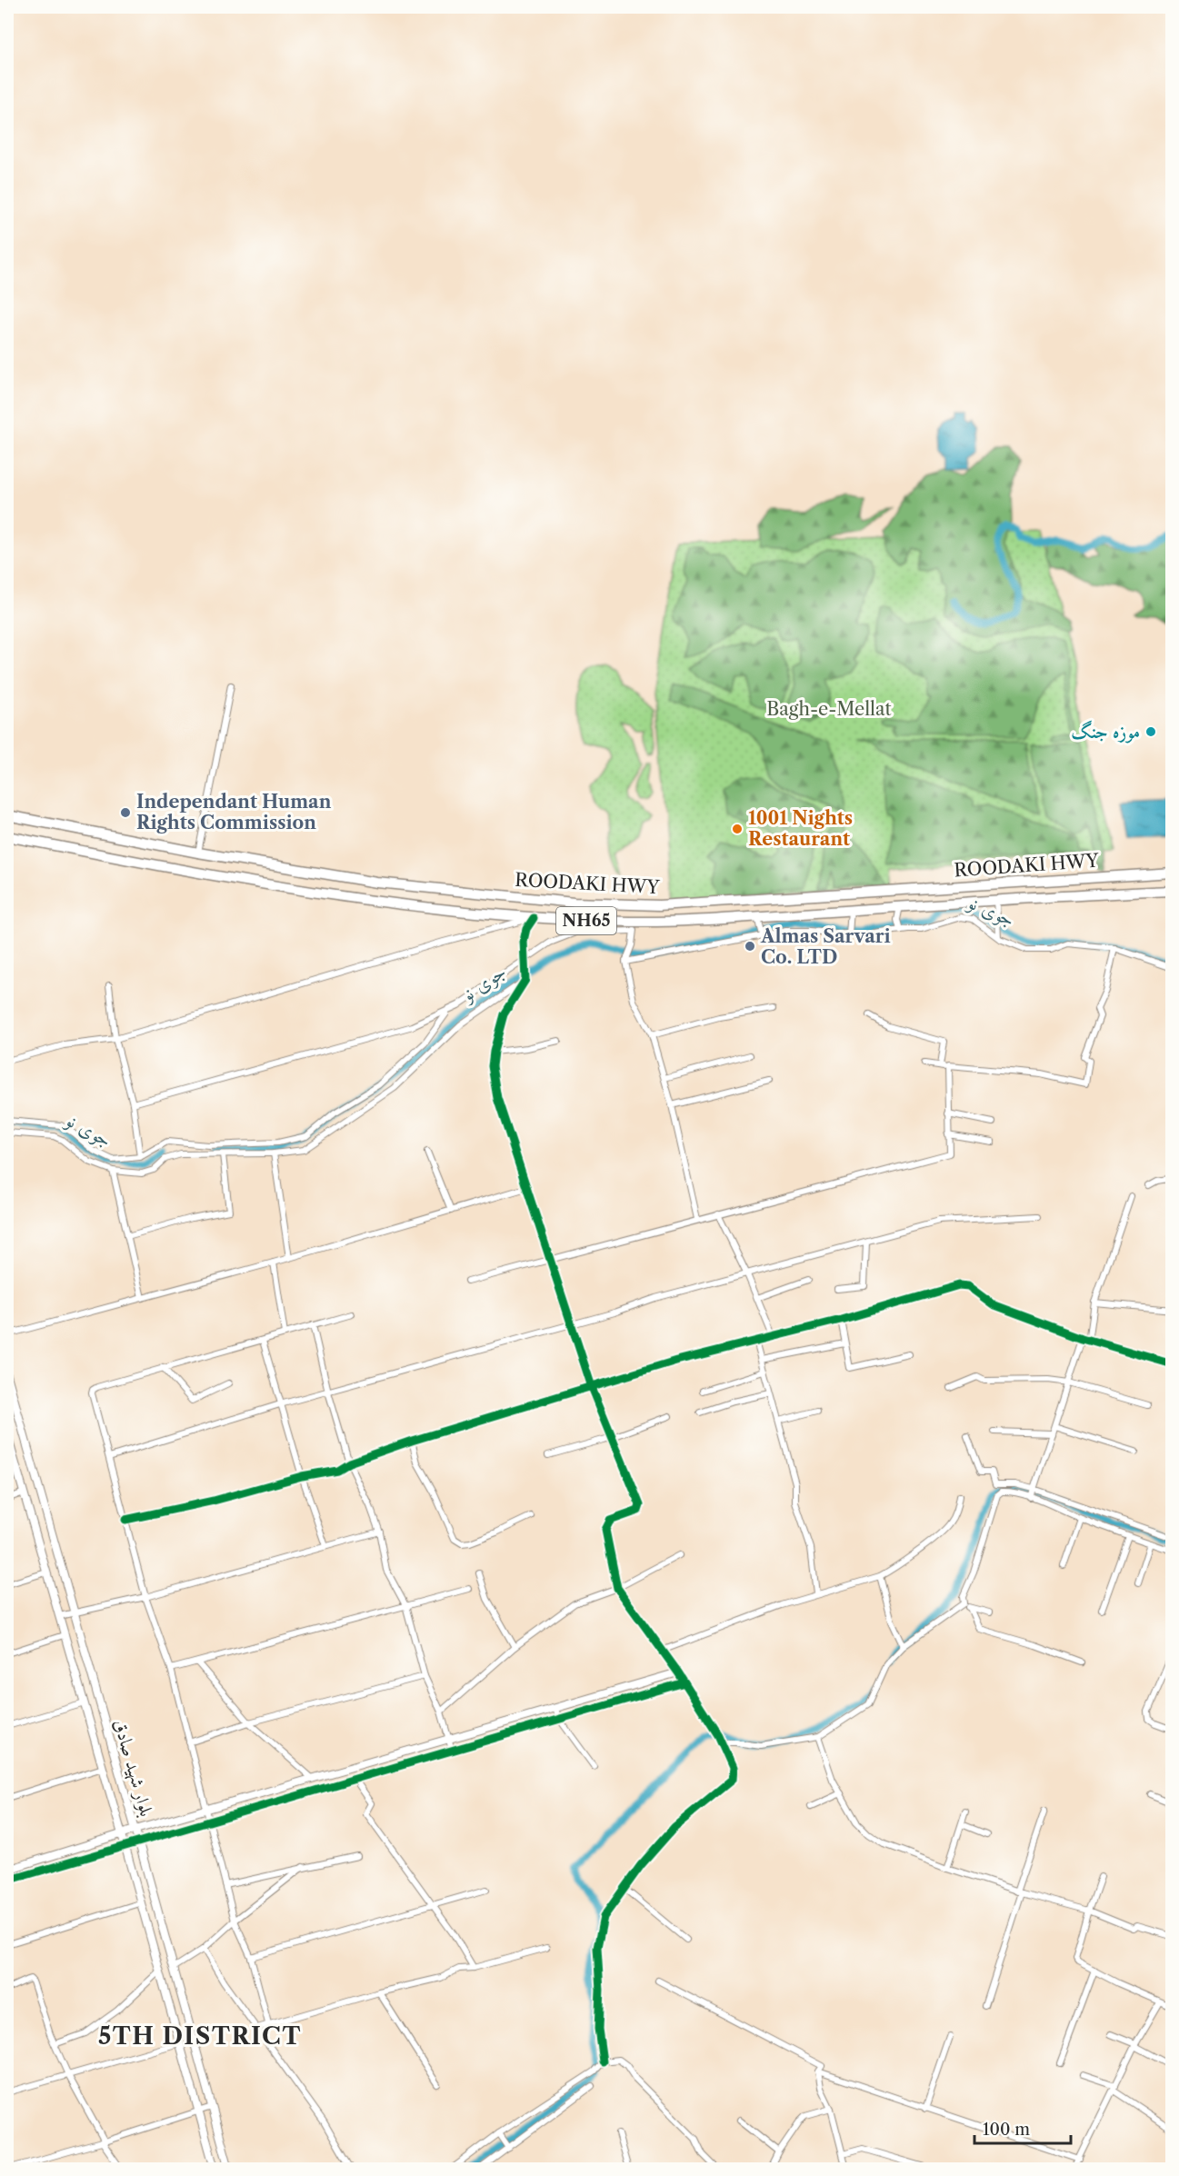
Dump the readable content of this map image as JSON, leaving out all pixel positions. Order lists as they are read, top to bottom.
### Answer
{
  "streets": {
    "highway": ["ROODAKI HWY", "NH65"],
    "main road": ["بلوار شهید صادق"]
  },
  "districts": ["5TH DISTRICT"],
  "water": ["جوی نو"],
  "parks": ["Bagh-e-Mellat"],
  "places": [
    "موزه جنگ",
    "Independant Human Rights Commission",
    "1001 Nights Restaurant",
    "Almas Sarvari Co. LTD"
  ],
  "scale_bar": "100 m"
}
